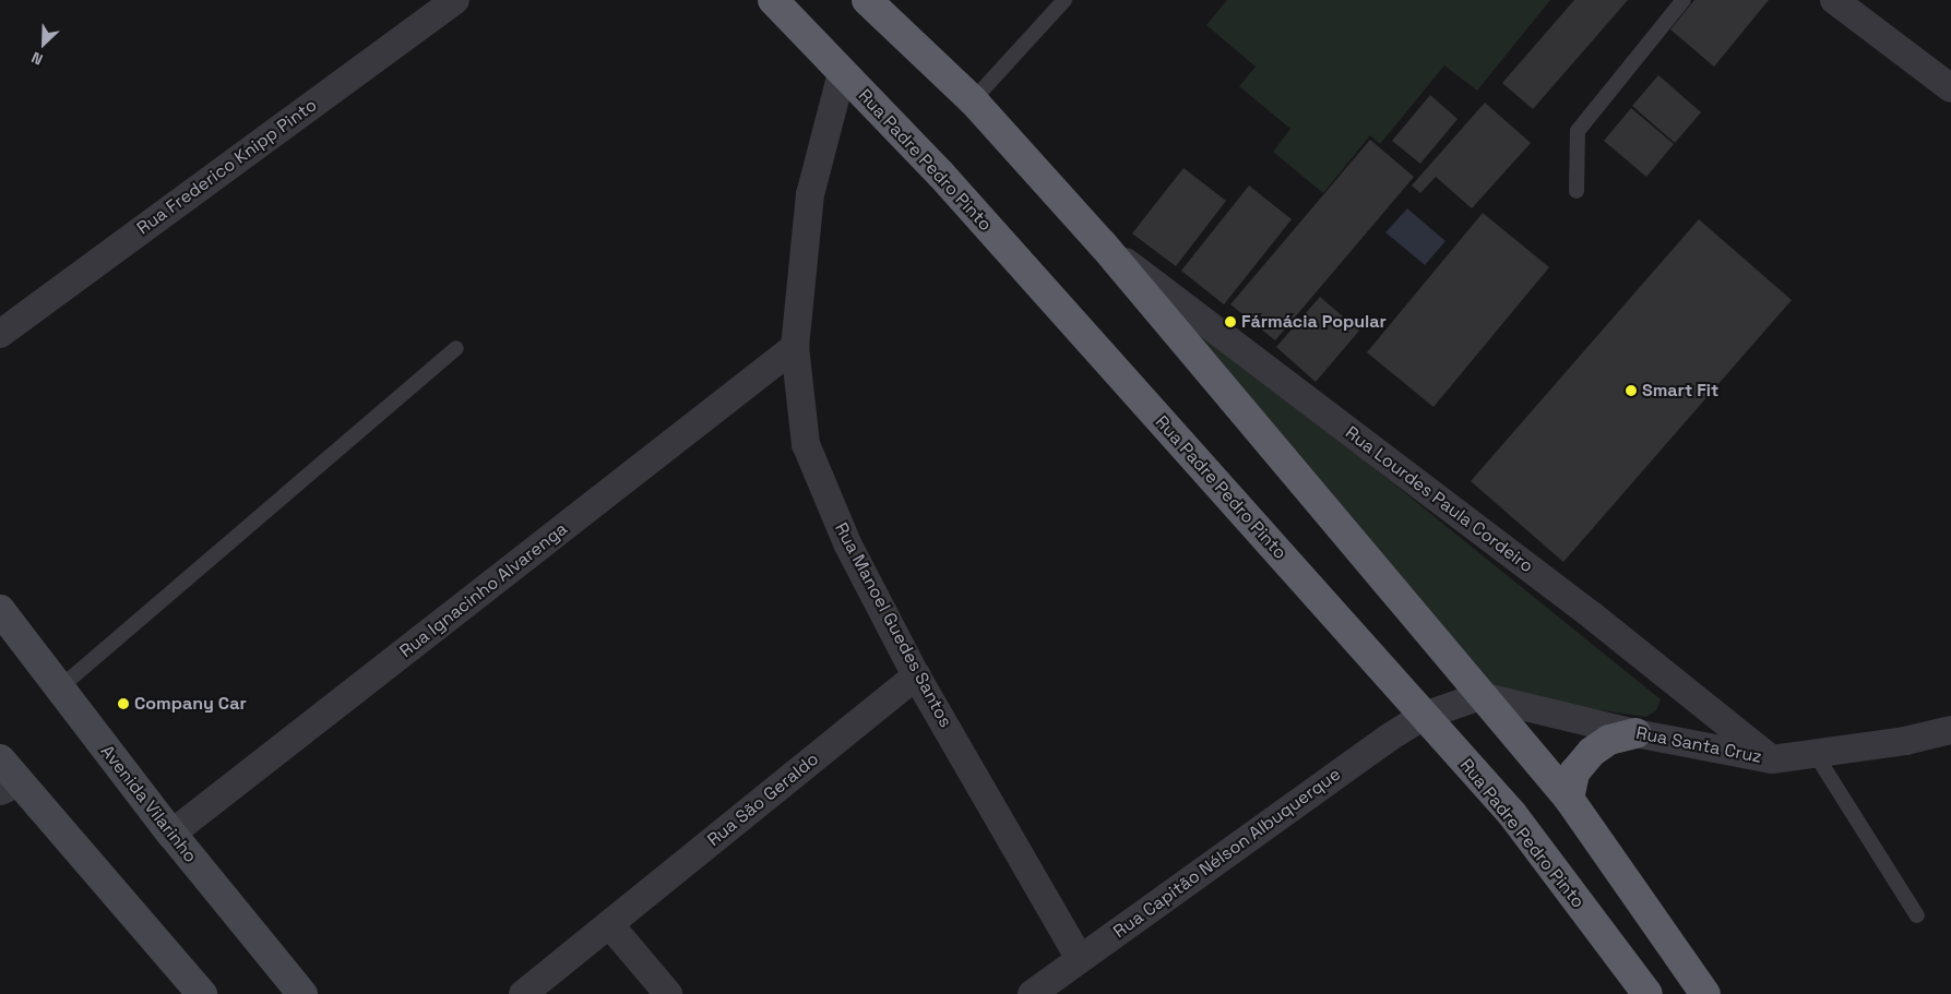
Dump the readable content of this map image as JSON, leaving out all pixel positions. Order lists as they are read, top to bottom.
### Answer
{
  "streets": {
    "highway": ["Rua Padre Pedro Pinto"],
    "main road": ["Avenida Vilarinho"],
    "street": [
      "Rua Frederico Knipp Pinto",
      "Rua Lourdes Paula Cordeiro",
      "Rua Ignacinho Alvarenga",
      "Rua Manoel Guedes Santos",
      "Rua Santa Cruz",
      "Rua São Geraldo",
      "Rua Capitão Nélson Albuquerque"
    ]
  },
  "crossings": [
    ["Rua Padre Pedro Pinto", "Rua Manoel Guedes Santos"],
    ["Rua Padre Pedro Pinto", "Rua Capitão Nélson Albuquerque"],
    ["Rua Lourdes Paula Cordeiro", "Rua Santa Cruz"],
    ["Rua Ignacinho Alvarenga", "Rua Manoel Guedes Santos"],
    ["Rua Ignacinho Alvarenga", "Avenida Vilarinho"],
    ["Rua Manoel Guedes Santos", "Rua São Geraldo"],
    ["Rua Manoel Guedes Santos", "Rua Capitão Nélson Albuquerque"],
    ["Rua Santa Cruz", "Rua Capitão Nélson Albuquerque"]
  ],
  "places": ["Fármácia Popular", "Smart Fit", "Company Car"],
  "north": "bottom left"
}
